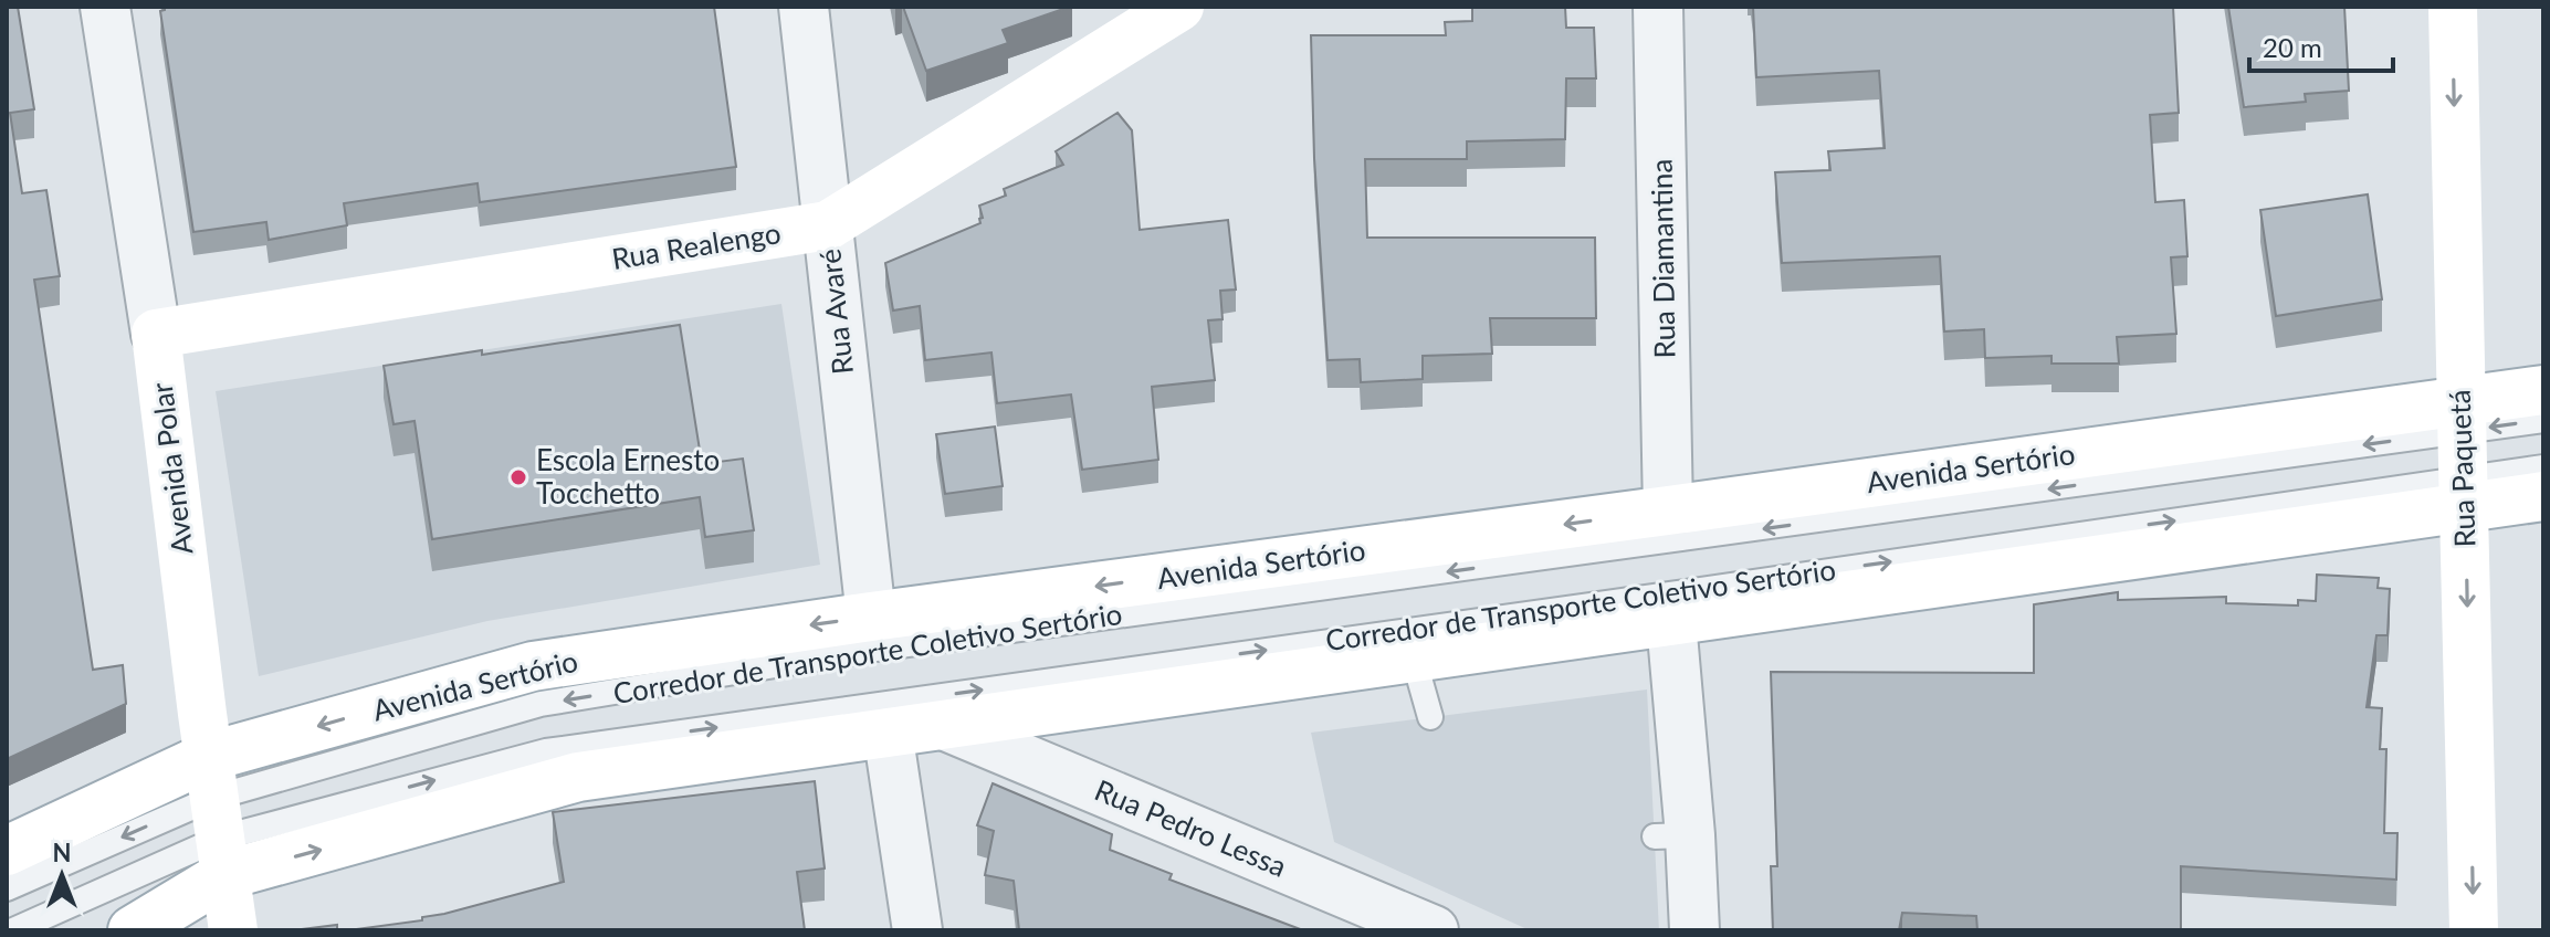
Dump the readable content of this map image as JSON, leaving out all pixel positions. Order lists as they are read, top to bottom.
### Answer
{
  "streets": {
    "main road": [
      "Rua Realengo",
      "Avenida Polar",
      "Avenida Sertório",
      "Rua Paquetá"
    ],
    "street": ["Rua Diamantina", "Rua Avaré", "Rua Pedro Lessa"],
    "lane": ["Corredor de Transporte Coletivo Sertório"]
  },
  "crossings": [
    ["Rua Realengo", "Rua Avaré"],
    ["Rua Realengo", "Avenida Polar"],
    ["Rua Diamantina", "Avenida Sertório"],
    ["Rua Avaré", "Avenida Sertório"],
    ["Avenida Polar", "Avenida Sertório"],
    ["Avenida Sertório", "Rua Paquetá"],
    ["Avenida Sertório", "Corredor de Transporte Coletivo Sertório"],
    ["Avenida Sertório", "Rua Pedro Lessa"]
  ],
  "one_way": ["Rua Paquetá", "Corredor de Transporte Coletivo Sertório"],
  "places": ["Escola Ernesto Tocchetto"],
  "scale_bar": "20 m",
  "north": "top"
}
